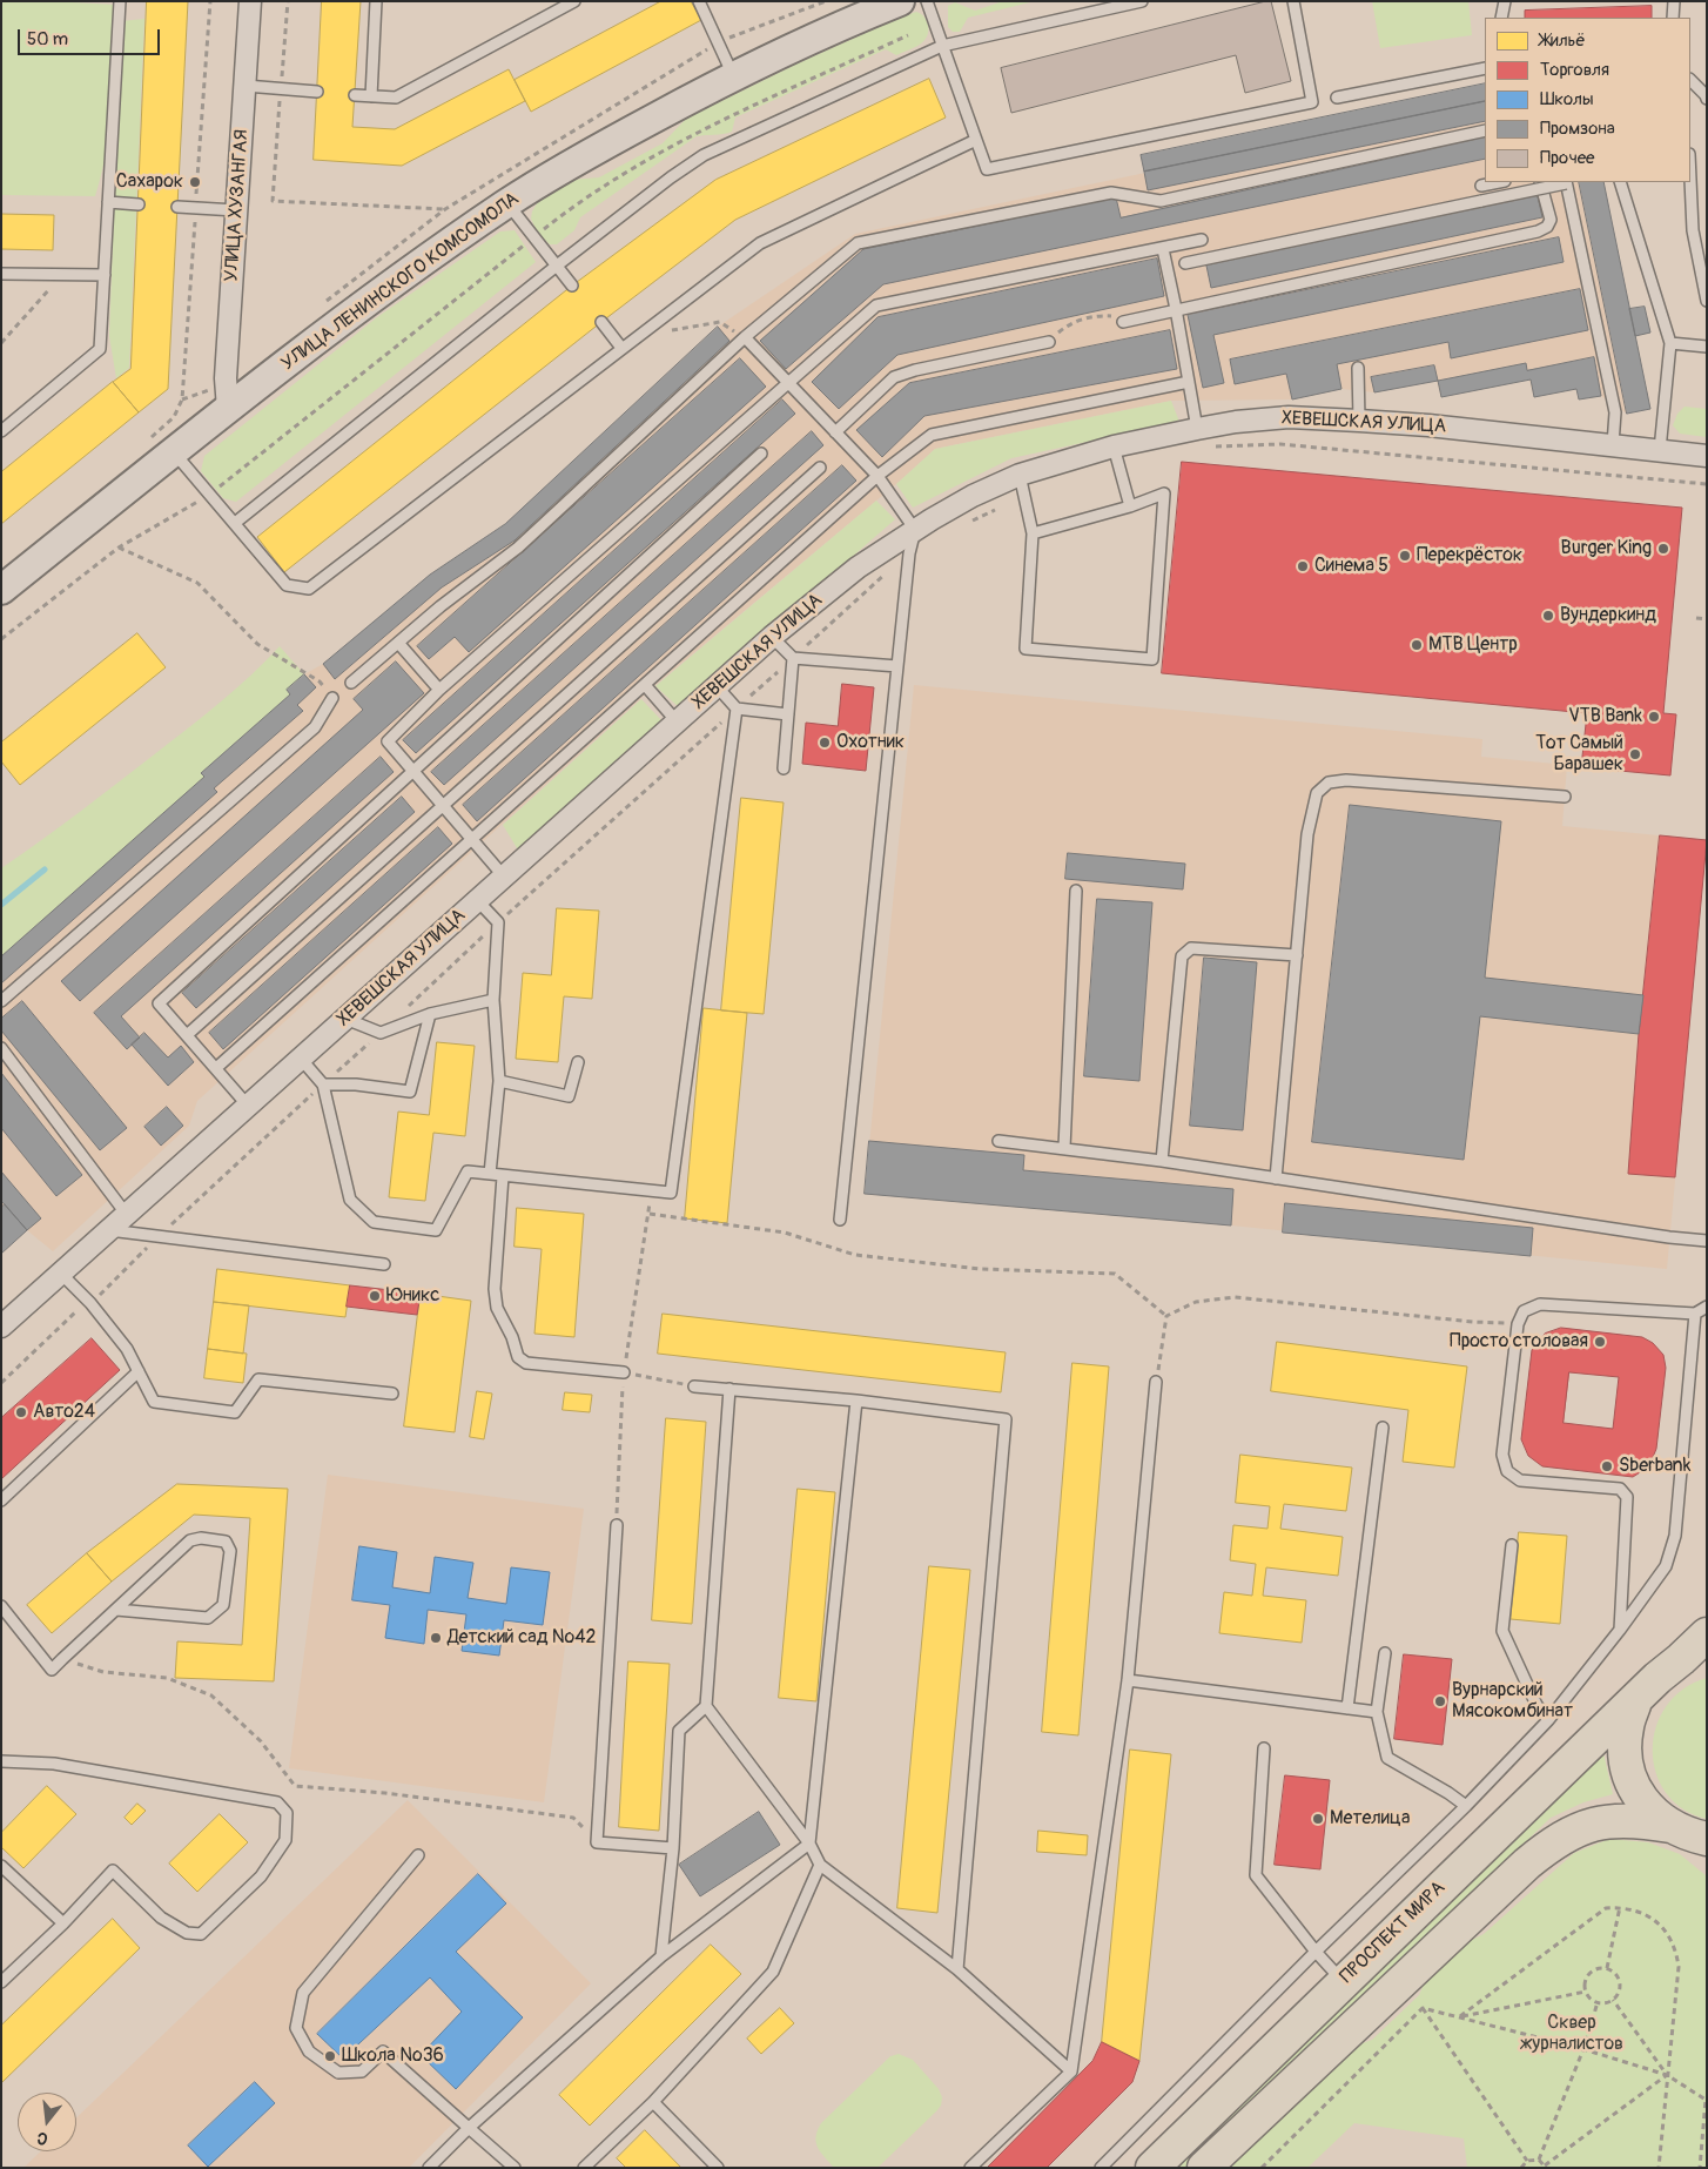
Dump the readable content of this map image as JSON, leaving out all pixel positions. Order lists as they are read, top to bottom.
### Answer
{
  "streets": {
    "main road": ["УЛИЦА ЛЕНИНСКОГО КОМСОМОЛА", "ПРОСПЕКТ МИРА"],
    "street": ["УЛИЦА ХУЗАНГАЯ", "ХЕВЕШСКАЯ УЛИЦА"]
  },
  "crossings": [
    ["УЛИЦА ХУЗАНГАЯ", "УЛИЦА ЛЕНИНСКОГО КОМСОМОЛА"]
  ],
  "parks": ["Сквер журналистов"],
  "places": [
    "Сахарок",
    "Burger King",
    "Перекрёсток",
    "Синема 5",
    "Вундеркинд",
    "МТВ Центр",
    "VTB Bank",
    "Охотник",
    "Тот Самый Барашек",
    "Юникс",
    "Просто столовая",
    "Авто24",
    "Sberbank",
    "Детский сад №42",
    "Вурнарский Мясокомбинат",
    "Метелица",
    "Школа №36"
  ],
  "legend": [
    "Жильё",
    "Торговля",
    "Школы",
    "Промзона",
    "Прочее"
  ],
  "scale_bar": "50 m",
  "north": "bottom"
}
